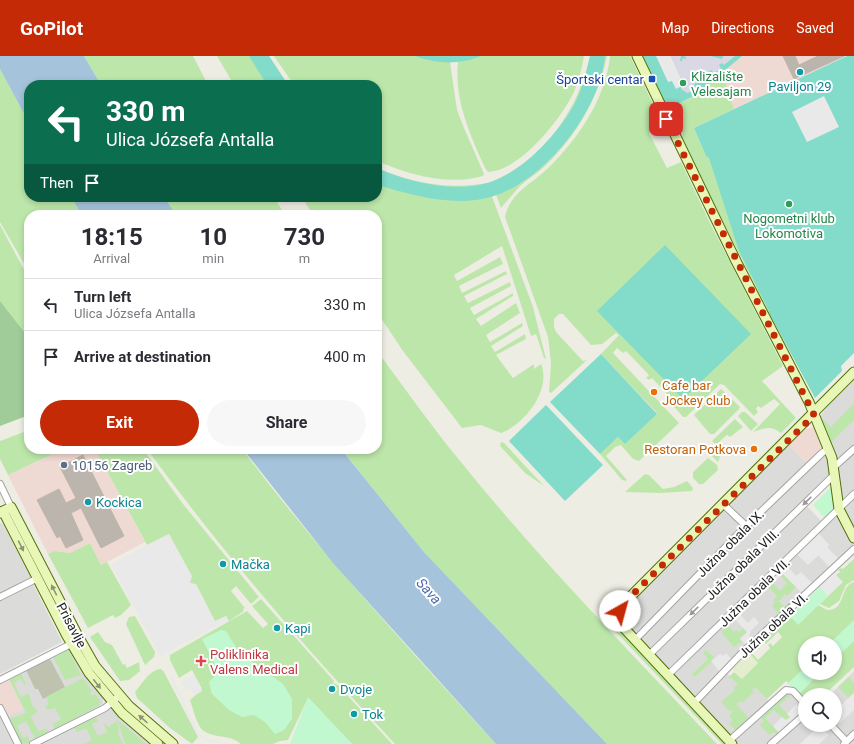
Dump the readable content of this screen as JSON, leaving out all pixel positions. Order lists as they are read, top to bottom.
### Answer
{
  "streets": {
    "street": [
      "Južna obala IX.",
      "Južna obala VIII.",
      "Južna obala VII.",
      "Prisavlje",
      "Južna obala VI."
    ]
  },
  "water": ["Sava"],
  "places": {
    "other": [
      "Paviljon 29",
      "Klizalište Velesajam",
      "Nogometni klub Lokomotiva",
      "Cafe bar Jockey club",
      "Restoran Potkova",
      "10156 Zagreb",
      "Kockica",
      "Mačka",
      "Kapi",
      "Dvoje",
      "Tok"
    ],
    "transit": ["Športski centar"],
    "health": ["Poliklinika Valens Medical"]
  },
  "page": {
    "header": "GoPilot",
    "nav": ["Map", "Directions", "Saved"],
    "turn": ["330 m", "Ulica Józsefa Antalla"],
    "then": "Then",
    "eta": [
      "18:15",
      "Arrival",
      "10",
      "min",
      "730",
      "m"
    ],
    "list": [
      {
        "name": "Turn left",
        "note": "Ulica Józsefa Antalla",
        "value": "330 m"
      },
      {
        "name": "Arrive at destination",
        "value": "400 m"
      }
    ],
    "buttons": ["Exit", "Share"]
  }
}
